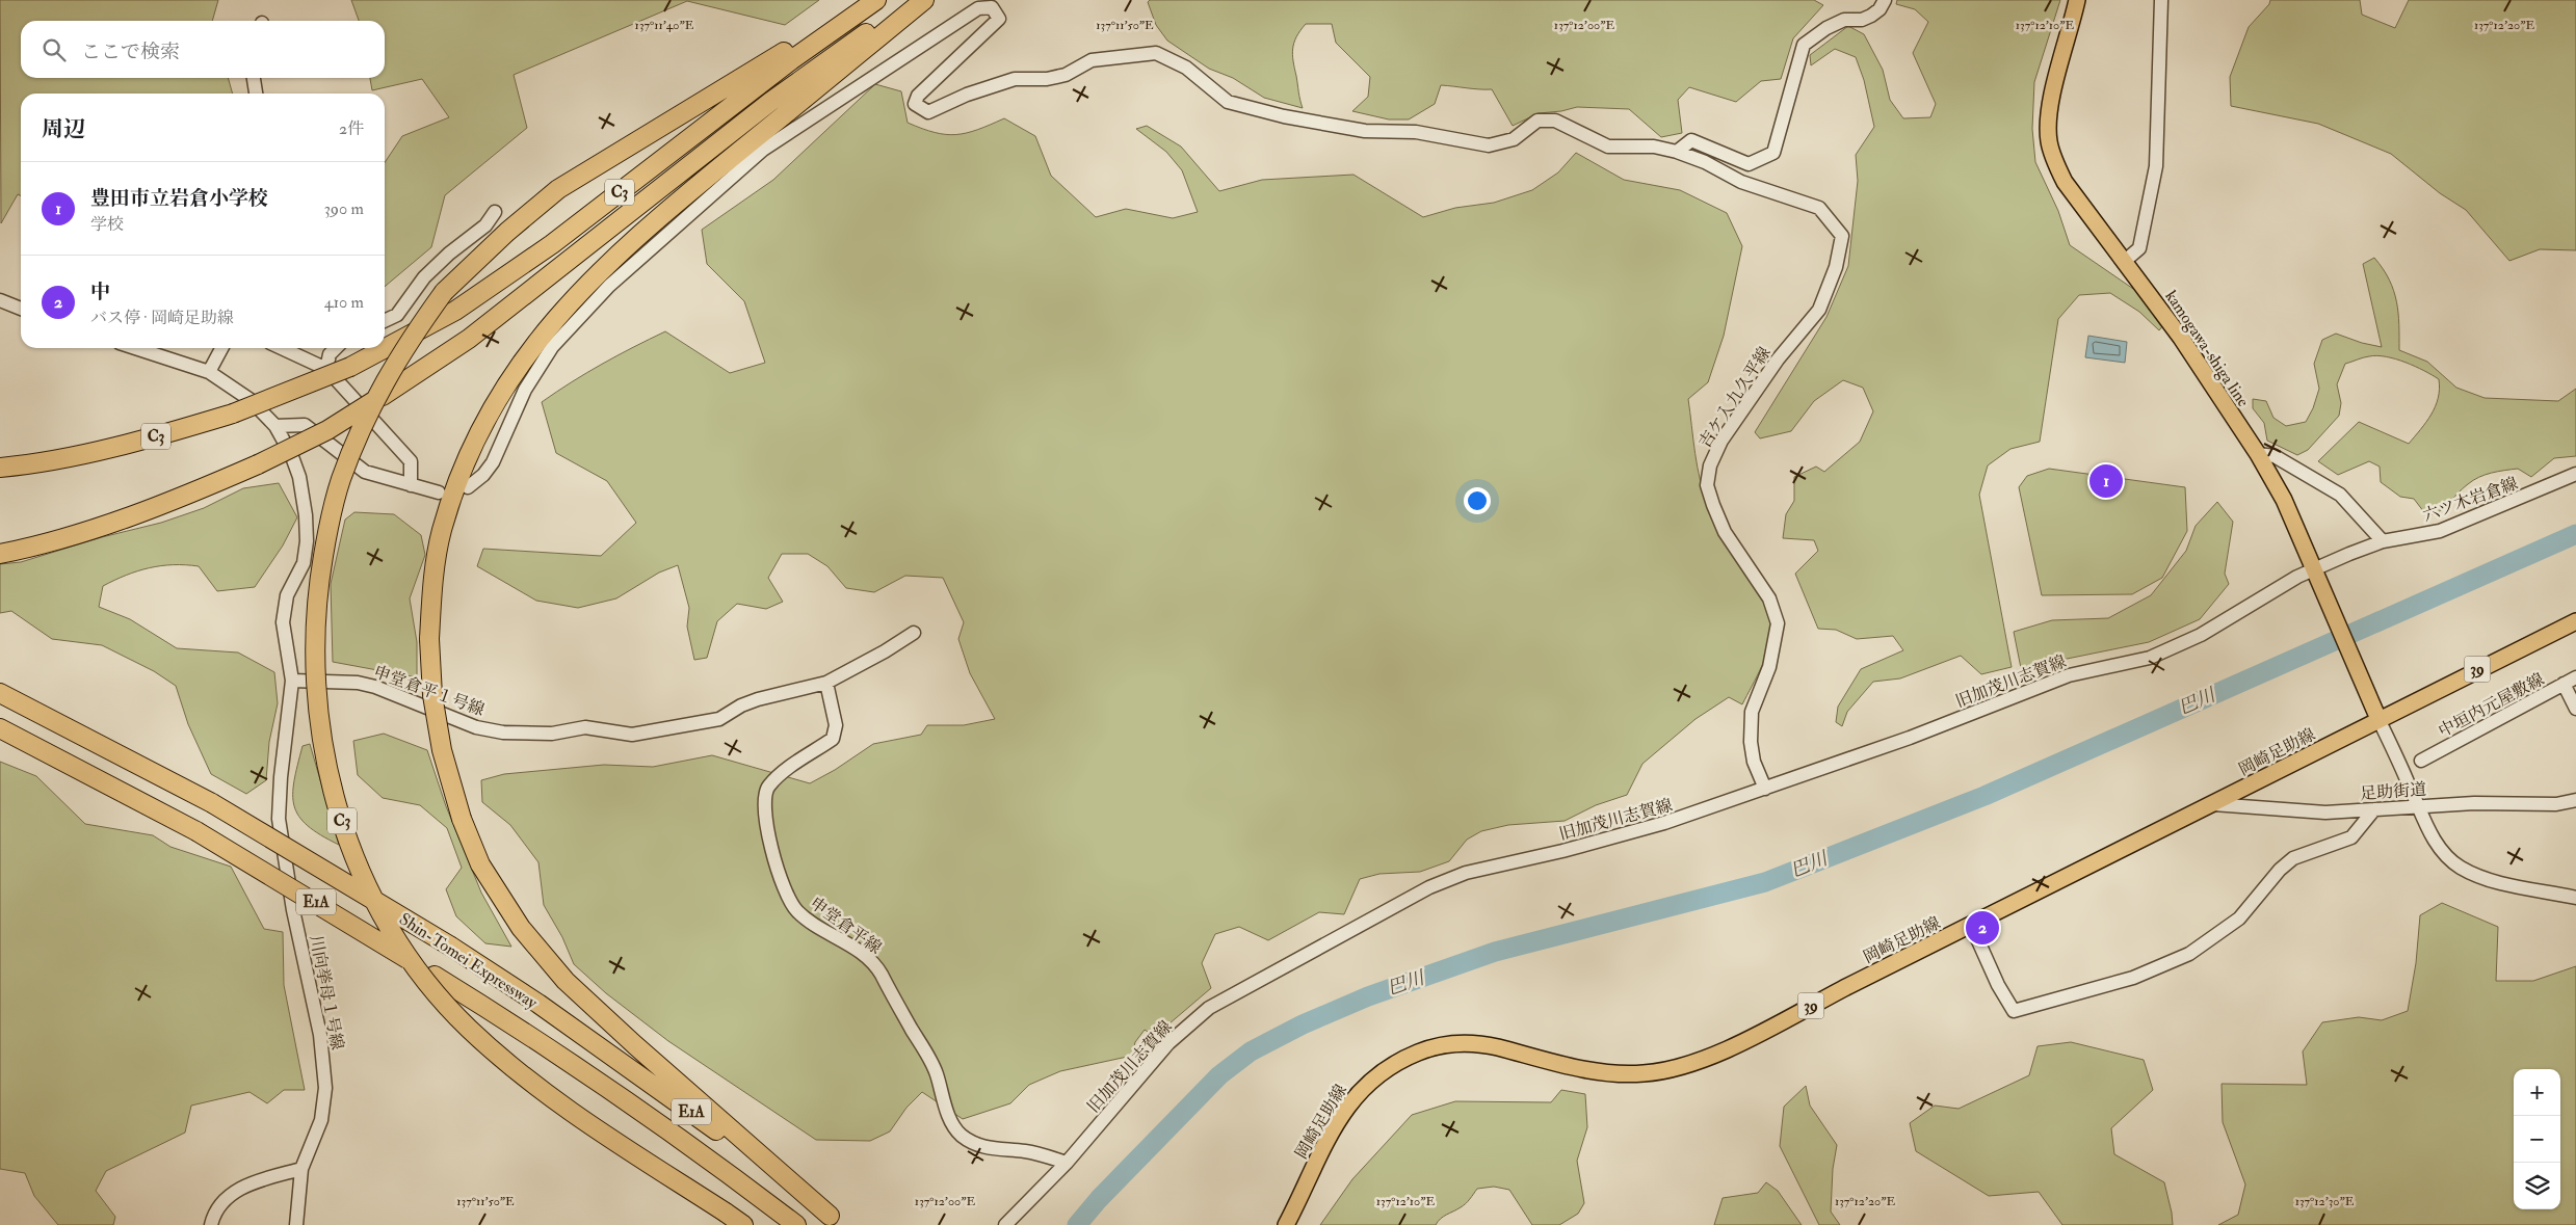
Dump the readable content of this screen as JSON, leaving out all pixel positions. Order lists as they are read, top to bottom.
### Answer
{
  "streets": {
    "highway": ["C3", "E1A", "Shin-Tomei Expressway"],
    "main road": ["kamogawa-shiga line", "39", "岡崎足助線"],
    "street": [
      "吉ケ入九久平線",
      "六ツ木岩倉線",
      "旧加茂川志賀線",
      "申堂倉平１号線",
      "中垣内元屋敷線",
      "足助街道",
      "申堂倉平線",
      "川向挙母１号線"
    ]
  },
  "crossings": [
    ["kamogawa-shiga line", "六ツ木岩倉線"],
    ["kamogawa-shiga line", "旧加茂川志賀線"],
    ["kamogawa-shiga line", "岡崎足助線"],
    ["吉ケ入九久平線", "旧加茂川志賀線"],
    ["六ツ木岩倉線", "旧加茂川志賀線"],
    ["旧加茂川志賀線", "申堂倉平線"],
    ["申堂倉平１号線", "申堂倉平線"],
    ["申堂倉平１号線", "川向挙母１号線"],
    ["岡崎足助線", "足助街道"]
  ],
  "water": ["巴川"],
  "page": {
    "search": "ここで検索",
    "heading": ["周辺", "2件"],
    "list": [
      {
        "mark": "1",
        "name": "豊田市立岩倉小学校",
        "note": "学校",
        "value": "390 m"
      },
      {
        "mark": "2",
        "name": "中",
        "note": "バス停 · 岡崎足助線",
        "value": "410 m"
      }
    ],
    "pins": ["1", "2"],
    "map_buttons": ["+", "−"]
  },
  "coordinates": [
    "137°11'40\"E",
    "137°11'50\"E",
    "137°12'00\"E",
    "137°12'10\"E",
    "137°12'20\"E",
    "137°12'30\"E"
  ]
}
